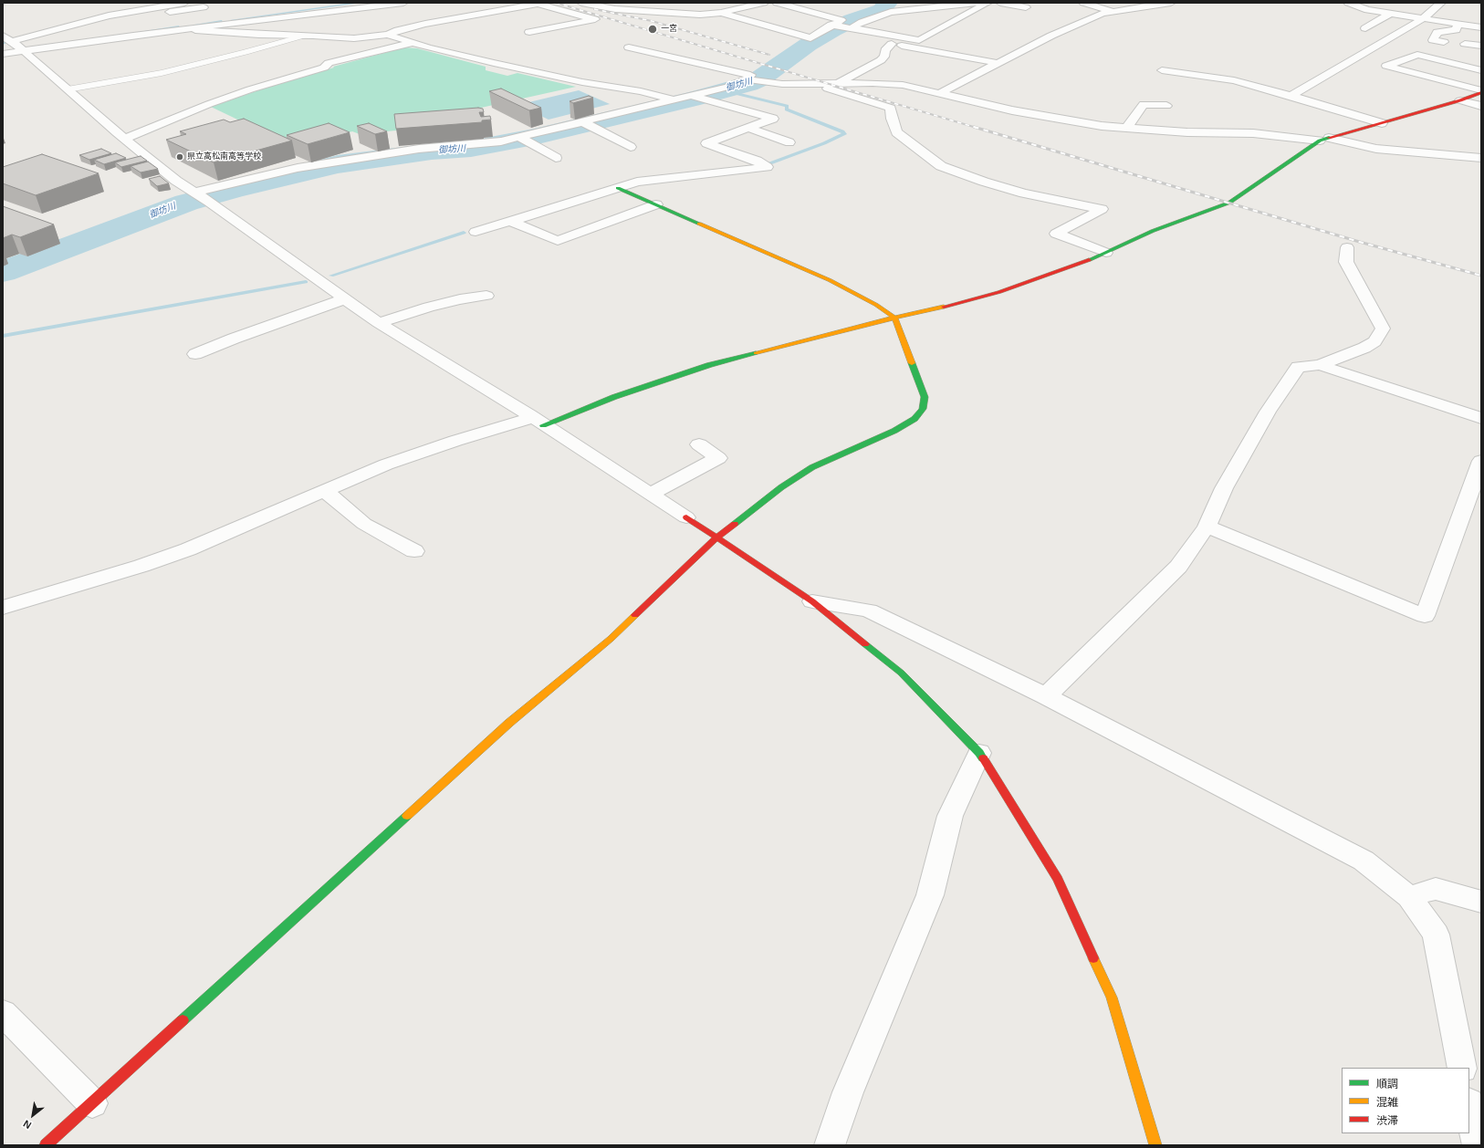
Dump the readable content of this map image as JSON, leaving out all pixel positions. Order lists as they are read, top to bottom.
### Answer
{
  "water": ["御坊川"],
  "places": ["一宮", "県立高松南高等学校"],
  "legend": ["順調", "混雑", "渋滞"],
  "north": "bottom left"
}
